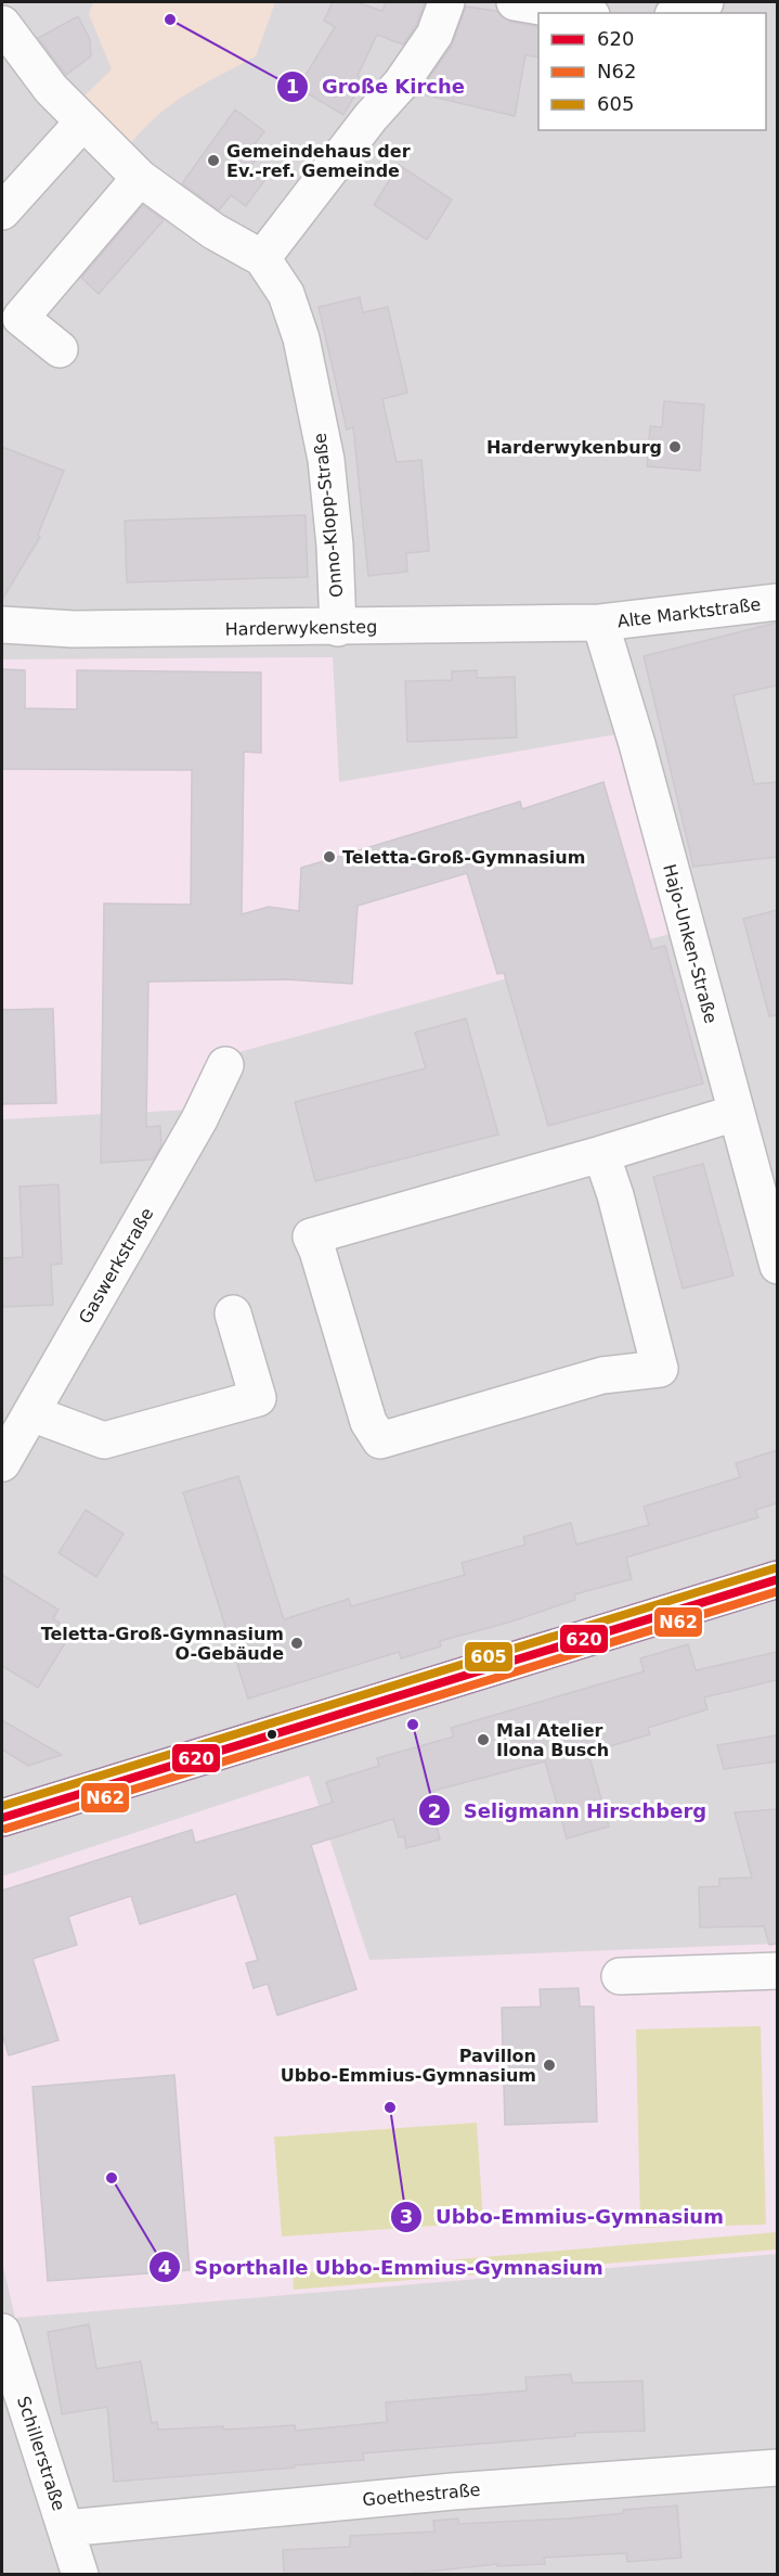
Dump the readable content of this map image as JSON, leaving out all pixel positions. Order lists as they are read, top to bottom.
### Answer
{
  "streets": {
    "street": [
      "Onno-Klopp-Straße",
      "Alte Marktstraße",
      "Harderwykensteg",
      "Hajo-Unken-Straße",
      "Gaswerkstraße",
      "Schillerstraße",
      "Goethestraße"
    ]
  },
  "crossings": [
    ["Onno-Klopp-Straße", "Harderwykensteg"],
    ["Alte Marktstraße", "Harderwykensteg"],
    ["Alte Marktstraße", "Hajo-Unken-Straße"],
    ["Harderwykensteg", "Hajo-Unken-Straße"],
    ["Schillerstraße", "Goethestraße"]
  ],
  "places": [
    "Große Kirche",
    "Gemeindehaus der Ev.-ref. Gemeinde",
    "Harderwykenburg",
    "Teletta-Groß-Gymnasium",
    "Teletta-Groß-Gymnasium O-Gebäude",
    "Seligmann Hirschberg",
    "Mal Atelier Ilona Busch",
    "Pavillon Ubbo-Emmius-Gymnasium",
    "Ubbo-Emmius-Gymnasium",
    "Sporthalle Ubbo-Emmius-Gymnasium"
  ],
  "lines": ["transit line 605", "transit line 620", "transit line N62"],
  "legend": ["620", "N62", "605"]
}
